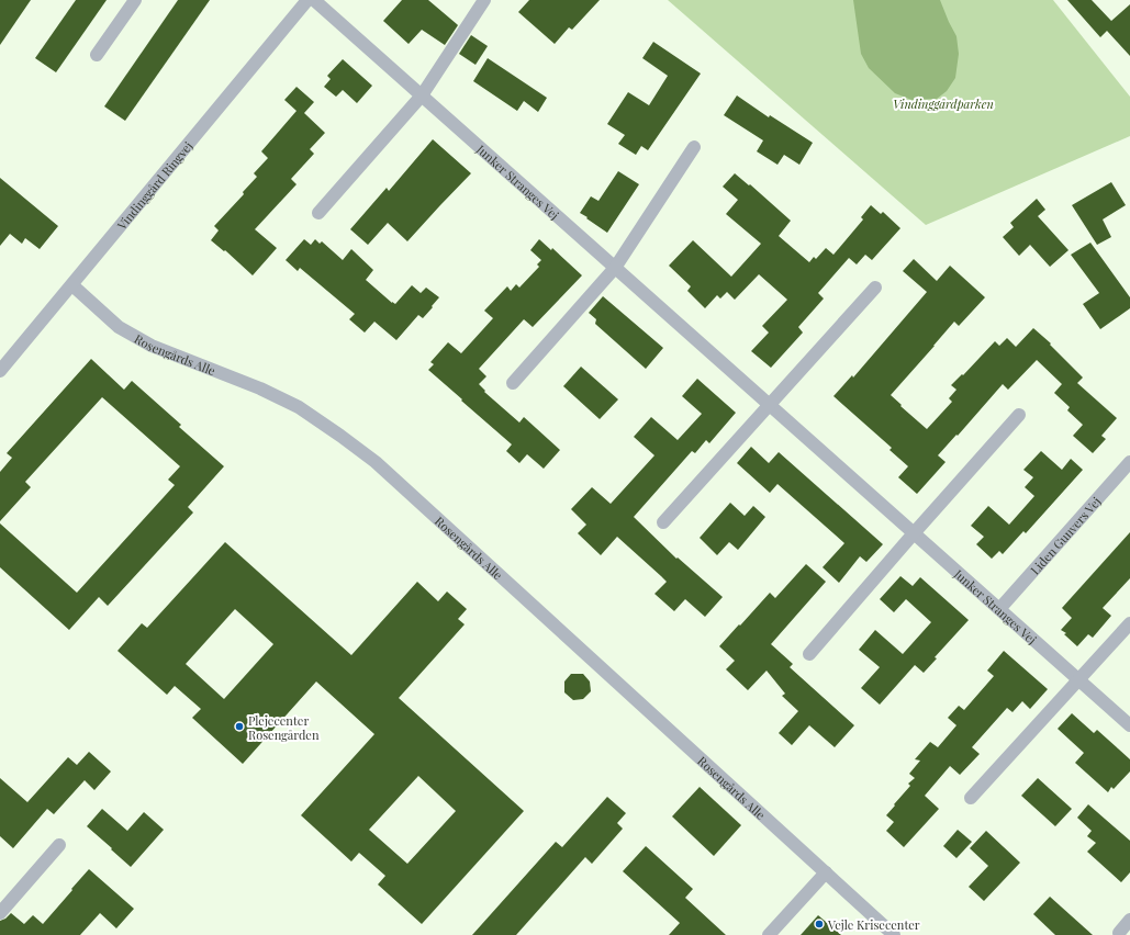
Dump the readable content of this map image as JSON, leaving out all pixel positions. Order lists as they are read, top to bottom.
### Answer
{
  "streets": {
    "street": [
      "Junker Stranges Vej",
      "Vindinggård Ringvej",
      "Rosengårds Alle",
      "Liden Gunvers Vej"
    ]
  },
  "crossings": [
    ["Junker Stranges Vej", "Liden Gunvers Vej"],
    ["Vindinggård Ringvej", "Rosengårds Alle"]
  ],
  "parks": ["Vindinggårdparken"],
  "places": ["Plejecenter Rosengården", "Vejle Krisecenter"]
}
